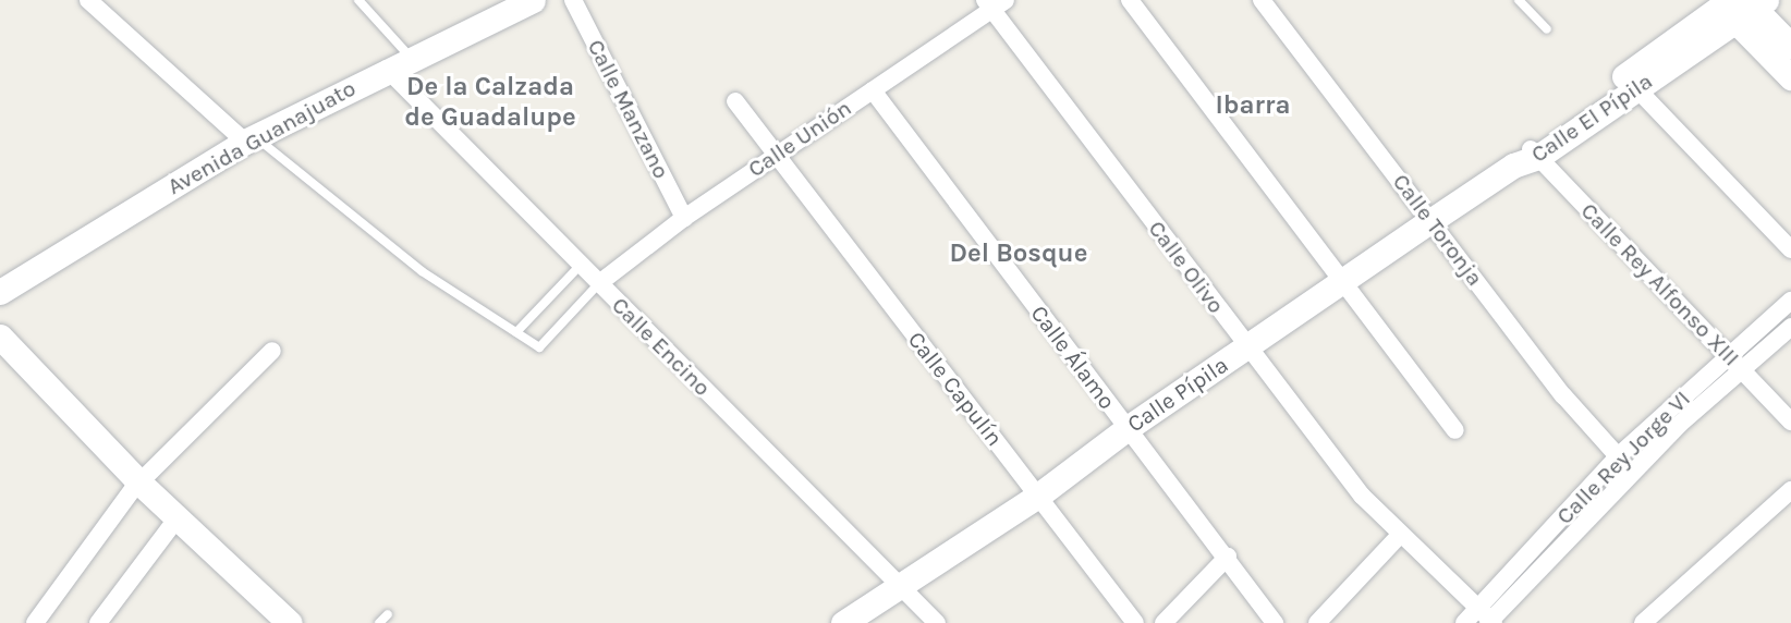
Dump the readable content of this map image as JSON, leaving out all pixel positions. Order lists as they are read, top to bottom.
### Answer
{
  "streets": {
    "street": [
      "Calle Manzano",
      "Calle El Pípila",
      "Avenida Guanajuato",
      "Calle Unión",
      "Calle Toronja",
      "Calle Olivo",
      "Calle Rey Alfonso XIII",
      "Calle Encino",
      "Calle Álamo",
      "Calle Capulín",
      "Calle Pípila",
      "Calle Rey Jorge VI"
    ]
  },
  "crossings": [
    ["Calle Manzano", "Calle Unión"],
    ["Calle El Pípila", "Calle Rey Alfonso XIII"],
    ["Calle El Pípila", "Calle Pípila"],
    ["Avenida Guanajuato", "Calle Encino"],
    ["Calle Unión", "Calle Olivo"],
    ["Calle Unión", "Calle Encino"],
    ["Calle Unión", "Calle Álamo"],
    ["Calle Unión", "Calle Capulín"],
    ["Calle Toronja", "Calle Pípila"],
    ["Calle Toronja", "Calle Rey Jorge VI"],
    ["Calle Olivo", "Calle Pípila"],
    ["Calle Olivo", "Calle Rey Jorge VI"],
    ["Calle Rey Alfonso XIII", "Calle Pípila"],
    ["Calle Rey Alfonso XIII", "Calle Rey Jorge VI"],
    ["Calle Encino", "Calle Pípila"],
    ["Calle Álamo", "Calle Pípila"],
    ["Calle Capulín", "Calle Pípila"]
  ],
  "districts": ["De la Calzada de Guadalupe", "Ibarra", "Del Bosque"]
}
